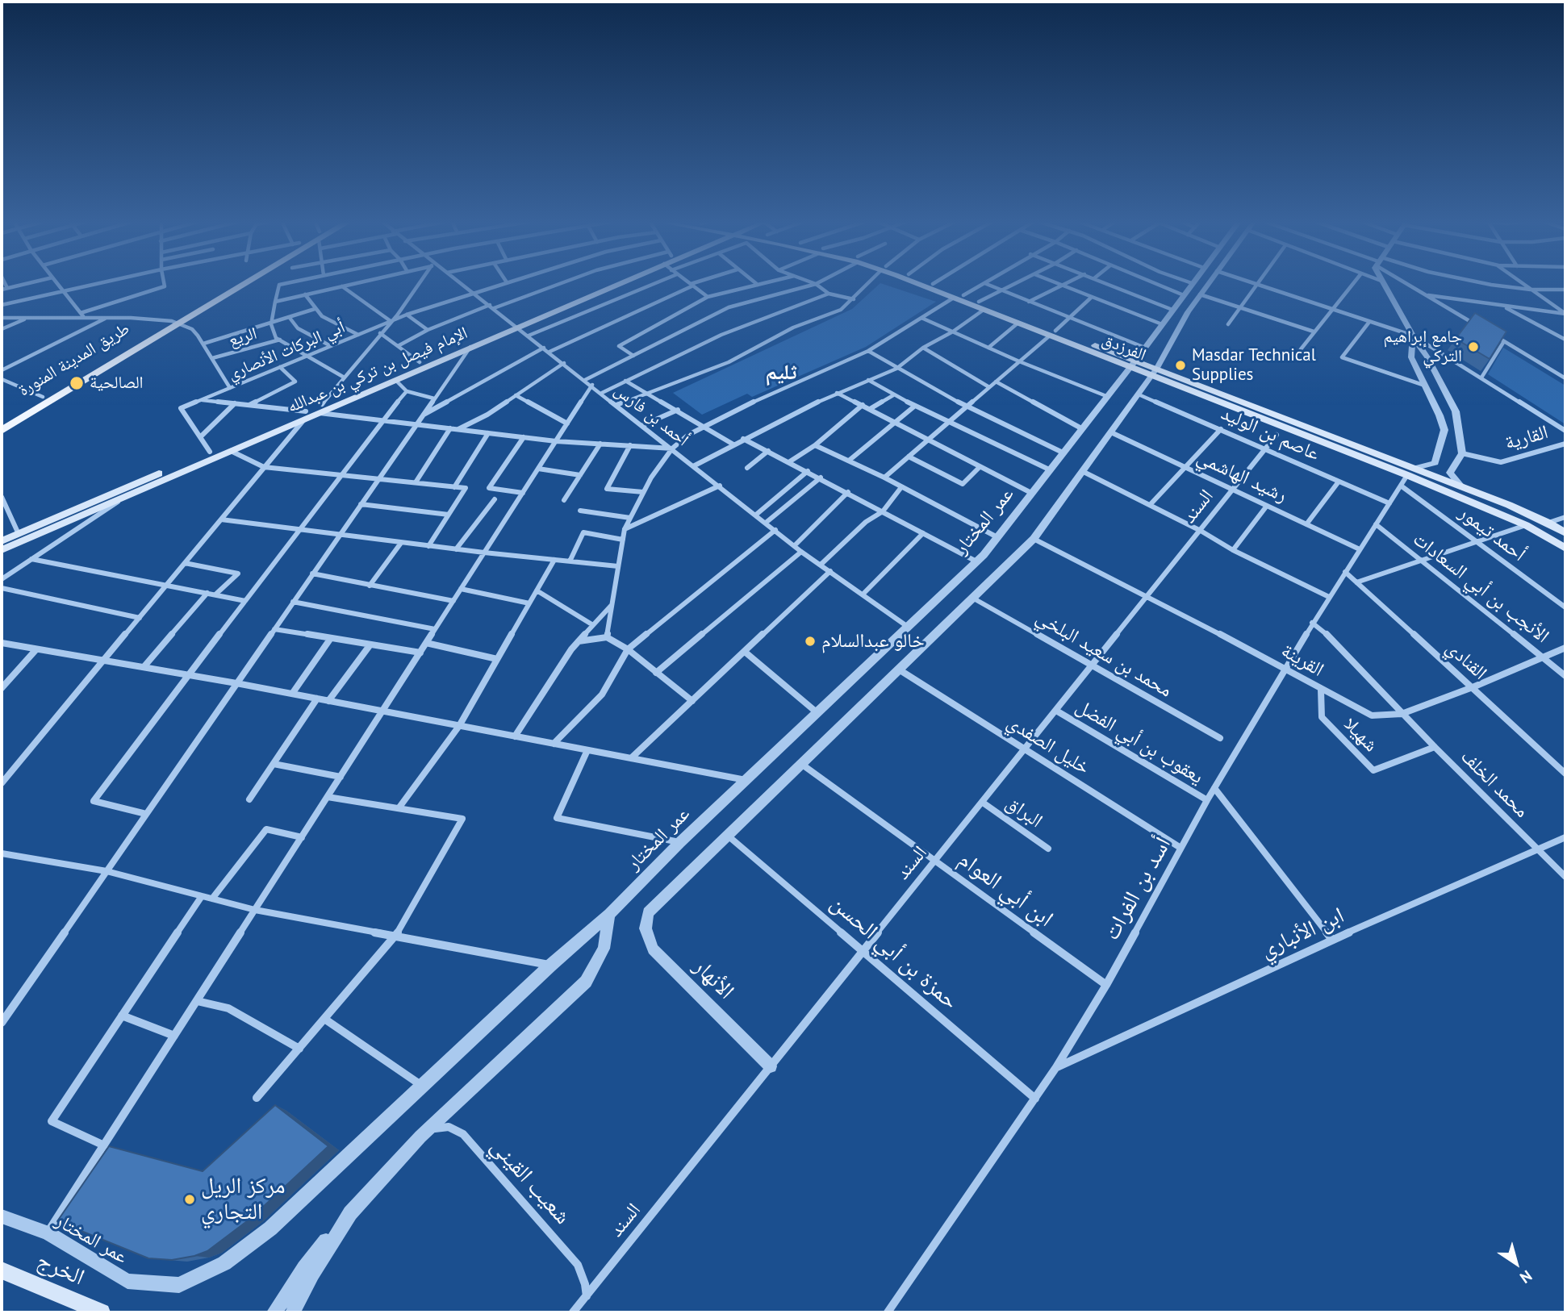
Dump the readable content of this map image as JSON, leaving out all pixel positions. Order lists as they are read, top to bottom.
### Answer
{
  "streets": {
    "main road": [
      "الفرزدق",
      "طريق المدينة المنورة",
      "الإمام فيصل بن تركي بن عبدالله",
      "الخرج"
    ],
    "street": [
      "الريع",
      "أبي البركات الأنصاري",
      "أحمد بن فارس",
      "عاصم بن الوليد",
      "القارية",
      "رشيد الهاشمي",
      "السند",
      "عمر المختار",
      "أحمد تيمور",
      "الأنجب بن أبي السعادات",
      "محمد بن سعيد البلخي",
      "القرينة",
      "القنادي",
      "شهيلا",
      "يعقوب بن أبي الفضل",
      "خليل الصفدي",
      "محمد الخلف",
      "البراق",
      "أسد بن الفرات",
      "ابن أبي العوام",
      "ابن الأنباري",
      "حمزة بن أبي الحسن",
      "الأنهار",
      "شعيب القيني"
    ]
  },
  "crossings": [
    ["الفرزدق", "عمر المختار"],
    ["الفرزدق", "أسد بن الفرات"],
    ["أبي البركات الأنصاري", "أحمد بن فارس"],
    ["الإمام فيصل بن تركي بن عبدالله", "أحمد بن فارس"],
    ["أحمد بن فارس", "عمر المختار"],
    ["عاصم بن الوليد", "السند"],
    ["عاصم بن الوليد", "عمر المختار"],
    ["عاصم بن الوليد", "أسد بن الفرات"],
    ["رشيد الهاشمي", "السند"],
    ["رشيد الهاشمي", "عمر المختار"],
    ["رشيد الهاشمي", "أسد بن الفرات"],
    ["السند", "محمد بن سعيد البلخي"],
    ["السند", "القرينة"],
    ["السند", "يعقوب بن أبي الفضل"],
    ["السند", "خليل الصفدي"],
    ["السند", "البراق"],
    ["السند", "ابن أبي العوام"],
    ["السند", "حمزة بن أبي الحسن"],
    ["السند", "الأنهار"],
    ["السند", "شعيب القيني"],
    ["عمر المختار", "محمد بن سعيد البلخي"],
    ["عمر المختار", "القرينة"],
    ["عمر المختار", "خليل الصفدي"],
    ["عمر المختار", "ابن أبي العوام"],
    ["عمر المختار", "حمزة بن أبي الحسن"],
    ["عمر المختار", "الأنهار"],
    ["أحمد تيمور", "أسد بن الفرات"],
    ["الأنجب بن أبي السعادات", "القرينة"],
    ["الأنجب بن أبي السعادات", "أسد بن الفرات"],
    ["القرينة", "القنادي"],
    ["القرينة", "شهيلا"],
    ["القرينة", "محمد الخلف"],
    ["القرينة", "أسد بن الفرات"],
    ["القنادي", "أسد بن الفرات"],
    ["شهيلا", "محمد الخلف"],
    ["يعقوب بن أبي الفضل", "أسد بن الفرات"],
    ["يعقوب بن أبي الفضل", "ابن الأنباري"],
    ["خليل الصفدي", "أسد بن الفرات"],
    ["محمد الخلف", "أسد بن الفرات"],
    ["محمد الخلف", "ابن الأنباري"],
    ["أسد بن الفرات", "ابن أبي العوام"],
    ["أسد بن الفرات", "ابن الأنباري"],
    ["أسد بن الفرات", "حمزة بن أبي الحسن"]
  ],
  "districts": ["ثليم"],
  "places": [
    "جامع إبراهيم التركي",
    "Masdar Technical Supplies",
    "الصالحية",
    "خالو عبدالسلام",
    "مركز الريل التجاري"
  ],
  "north": "bottom right"
}
